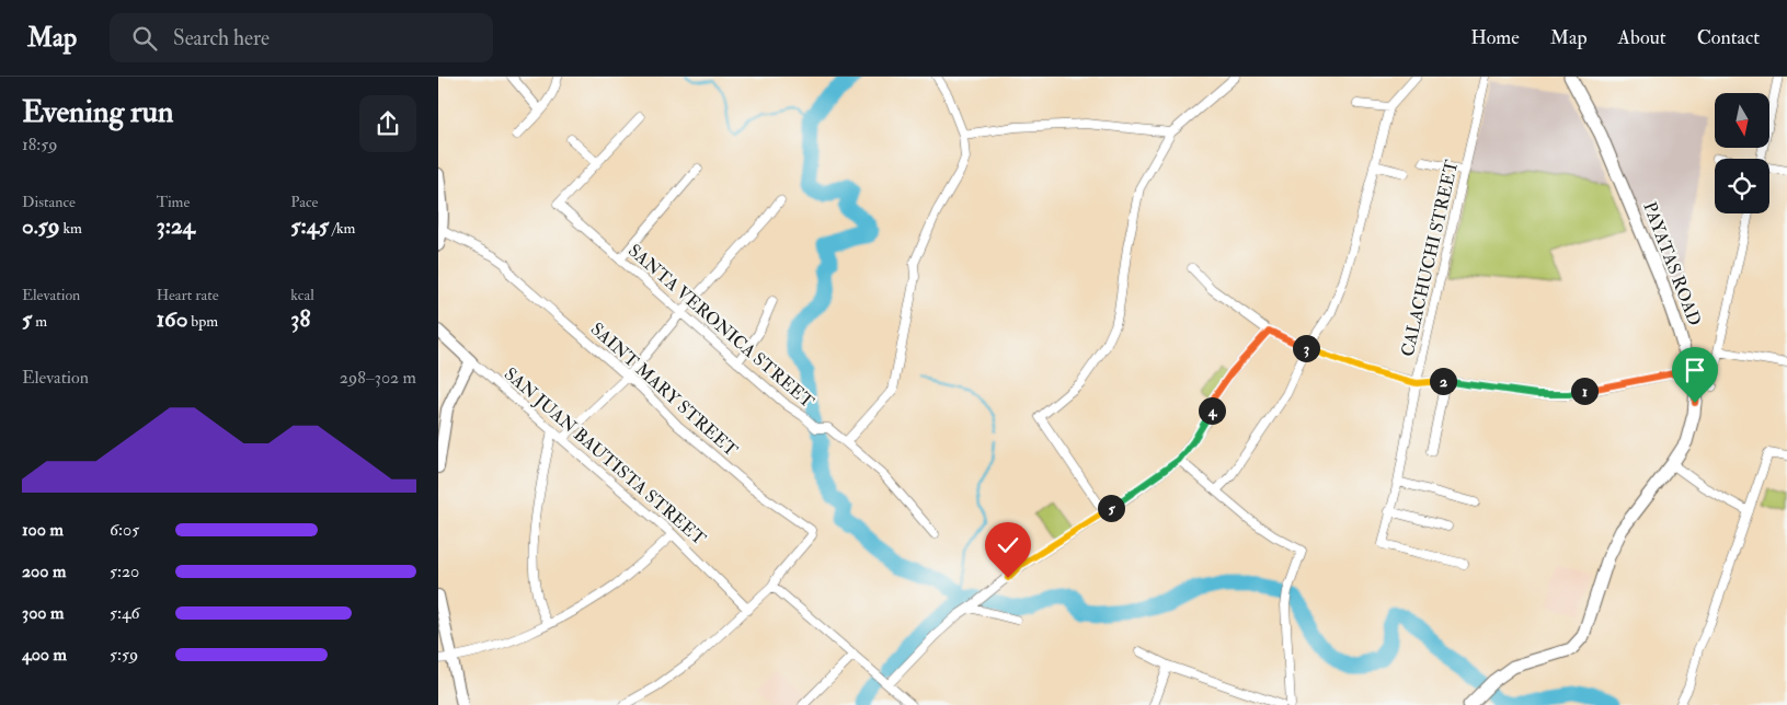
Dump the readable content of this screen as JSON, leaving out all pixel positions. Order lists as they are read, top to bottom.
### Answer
{
  "streets": {
    "main road": ["PAYATAS ROAD"],
    "street": [
      "CALACHUCHI STREET",
      "SANTA VERONICA STREET",
      "SAINT MARY STREET",
      "SAN JUAN BAUTISTA STREET"
    ]
  },
  "north": "bottom",
  "page": {
    "header": "Map",
    "search": "Search here",
    "nav": [
      "Home",
      "Map",
      "About",
      "Contact"
    ],
    "heading": ["Evening run", "18:59"],
    "stats": [
      ["Distance", "0.59 km"],
      ["Time", "3:24"],
      ["Pace", "5:45 /km"],
      ["Elevation", "5 m"],
      ["Heart rate", "160 bpm"],
      ["kcal", "38"]
    ],
    "pins": [
      "3",
      "2",
      "1",
      "4",
      "5"
    ],
    "chart": ["Elevation", "298–302 m"],
    "list": [
      {
        "name": "100 m",
        "note": "6:05"
      },
      {
        "name": "200 m",
        "note": "5:20"
      },
      {
        "name": "300 m",
        "note": "5:46"
      },
      {
        "name": "400 m",
        "note": "5:59"
      }
    ]
  }
}
